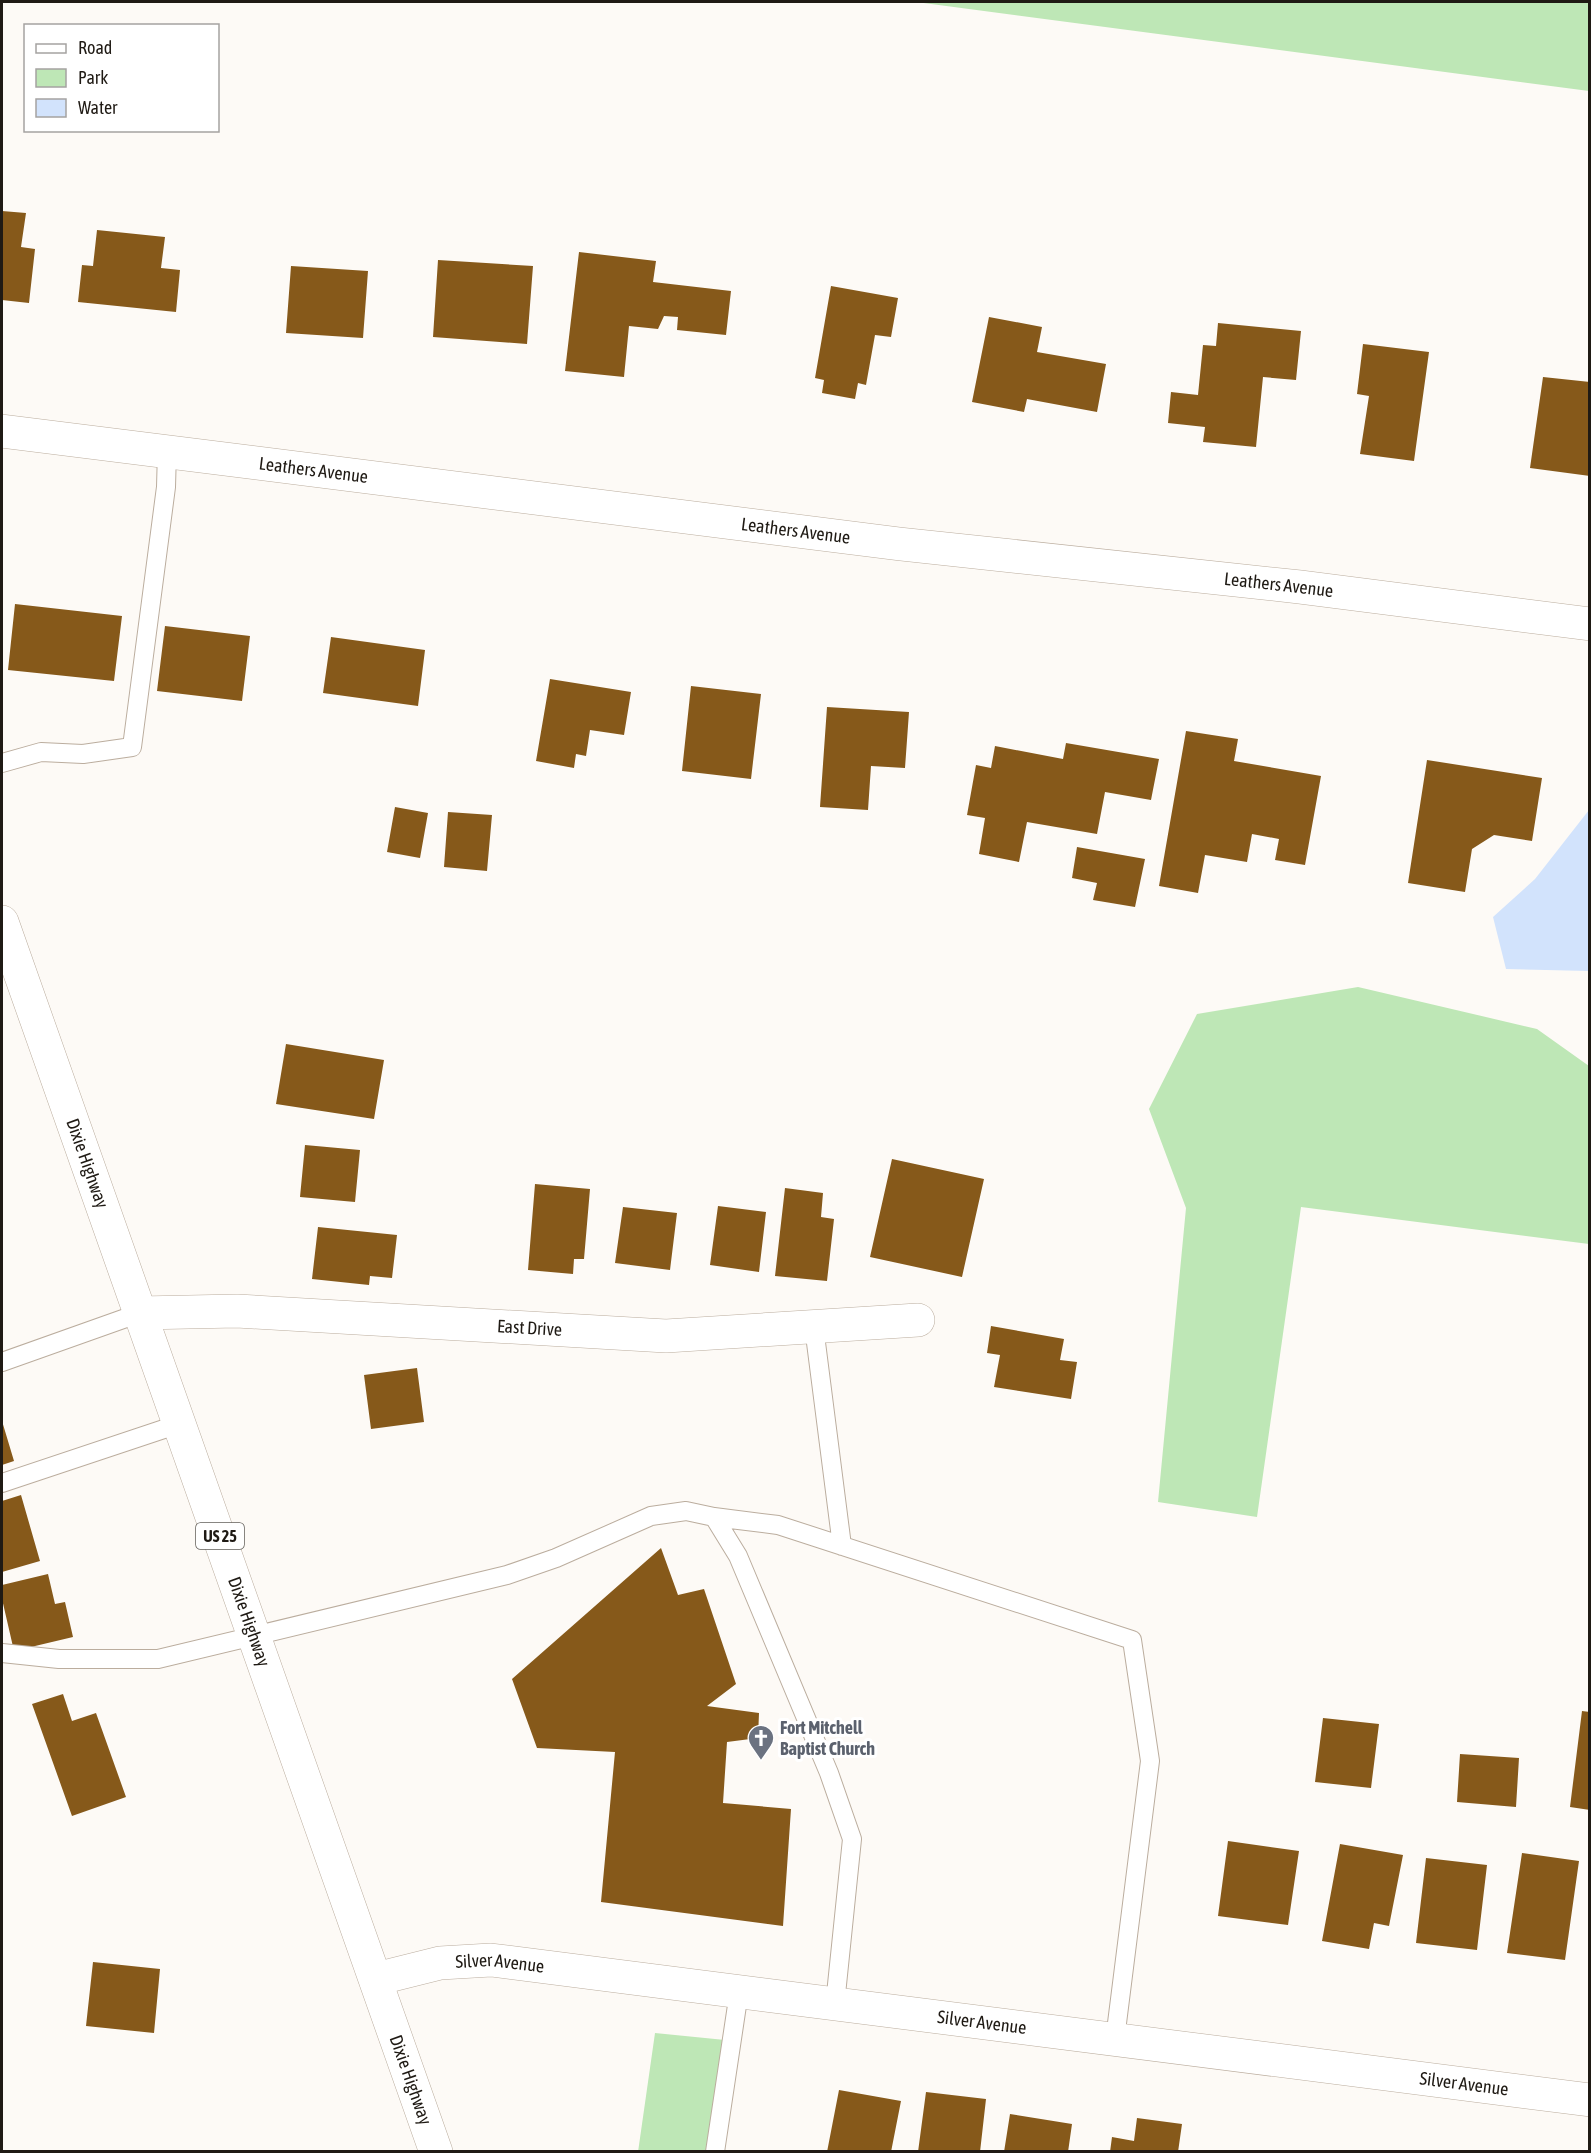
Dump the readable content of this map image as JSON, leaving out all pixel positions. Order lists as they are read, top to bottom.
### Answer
{
  "streets": {
    "street": [
      "Leathers Avenue",
      "Dixie Highway",
      "East Drive",
      "US 25",
      "Silver Avenue"
    ]
  },
  "crossings": [
    ["Dixie Highway", "East Drive"],
    ["Dixie Highway", "Silver Avenue"]
  ],
  "places": {
    "church": ["Fort Mitchell Baptist Church"]
  },
  "legend": ["Road", "Park", "Water"]
}
